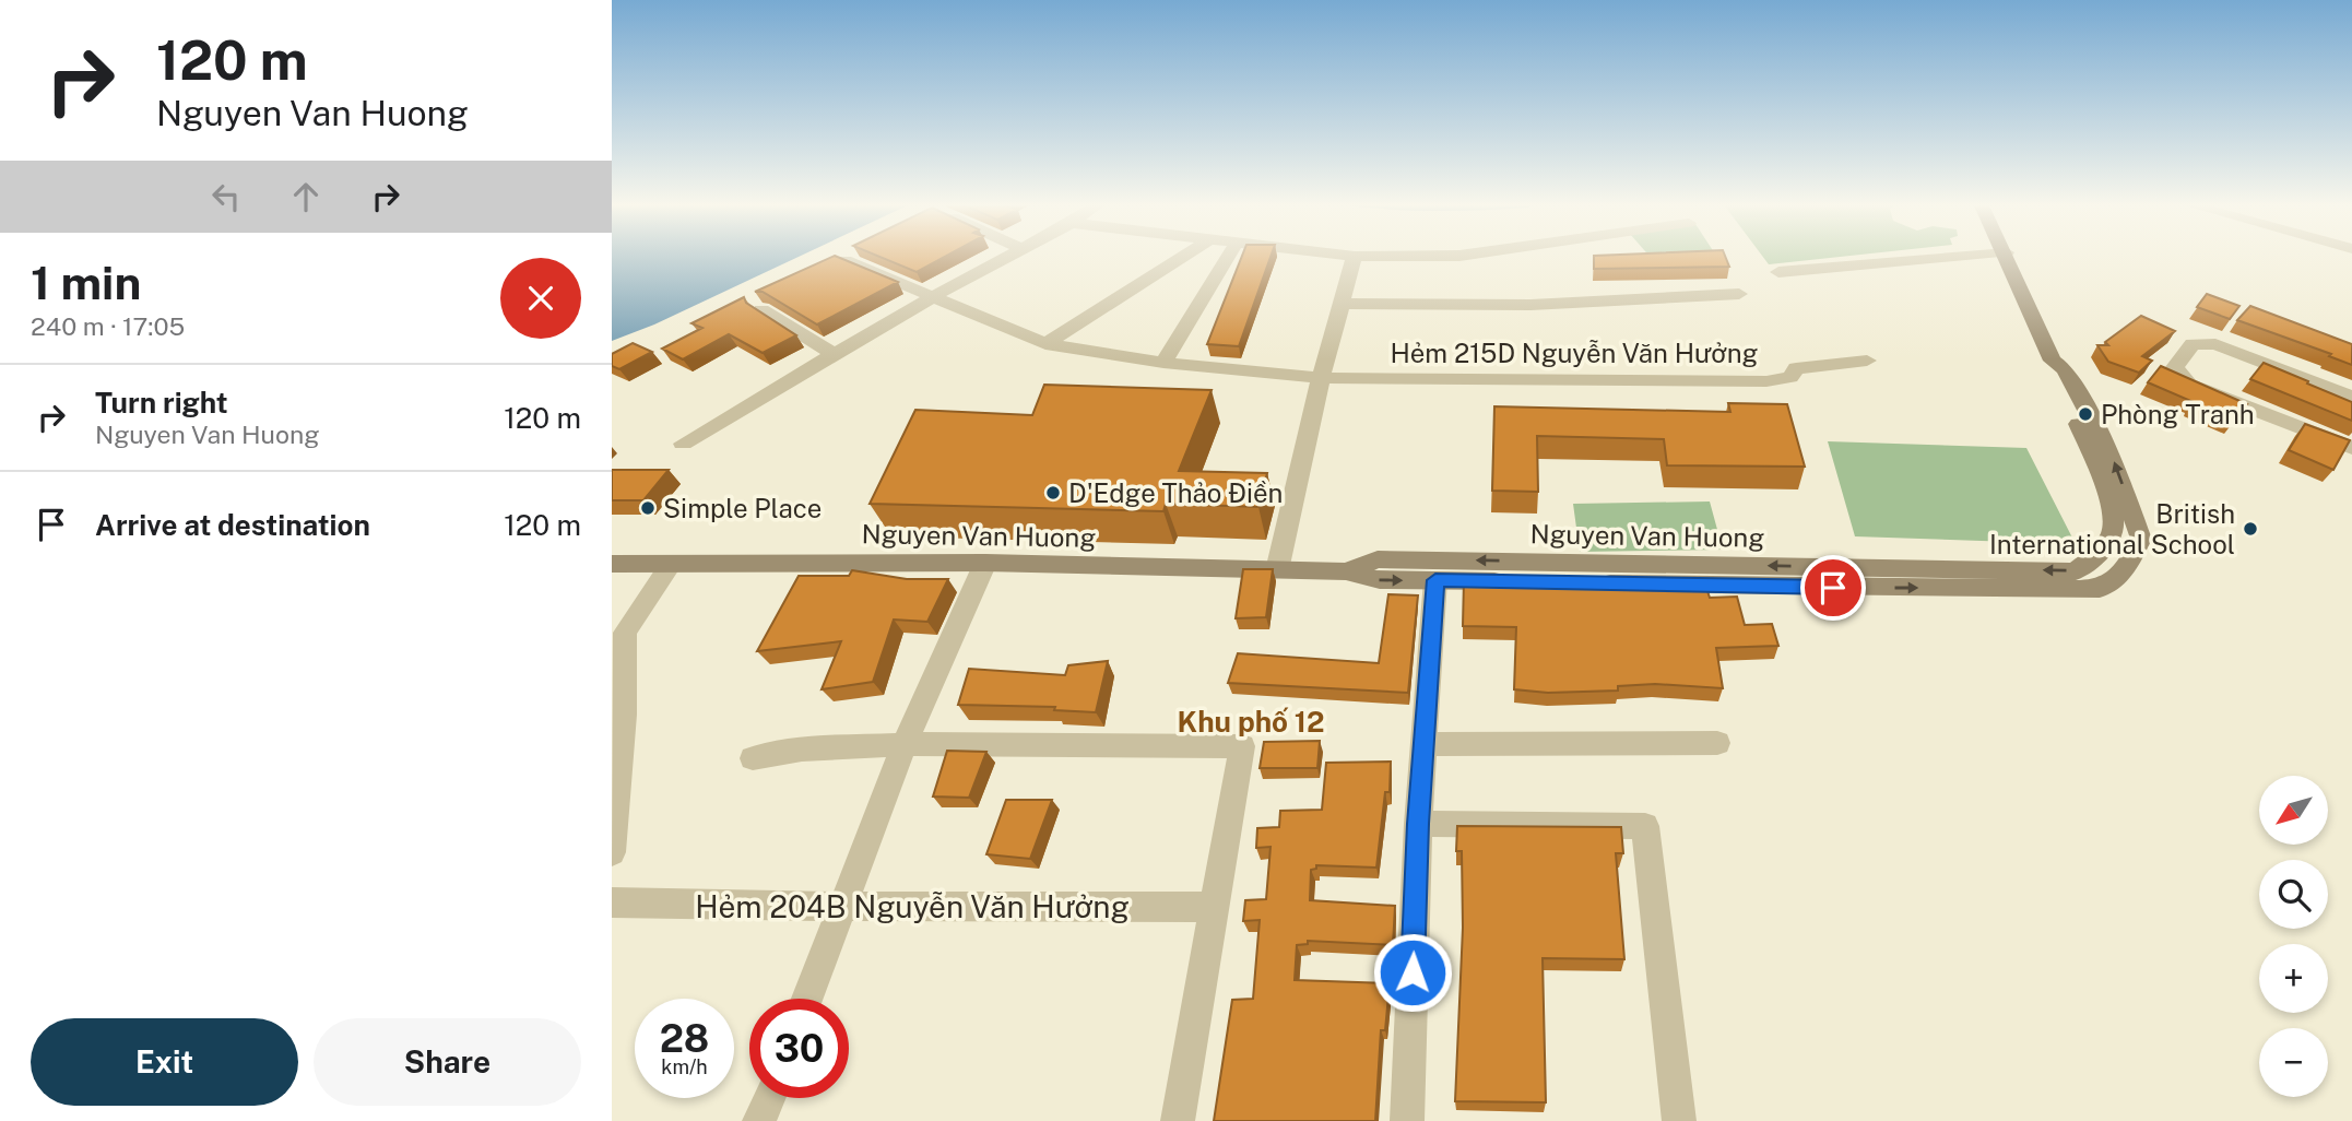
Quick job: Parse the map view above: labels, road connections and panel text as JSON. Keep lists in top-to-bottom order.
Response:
{
  "streets": {
    "main road": ["Nguyen Van Huong"],
    "street": ["Hẻm 215D Nguyễn Văn Hưởng", "Hẻm 204B Nguyễn Văn Hưởng"]
  },
  "districts": ["Khu phố 12"],
  "places": [
    "Phòng Tranh",
    "D'Edge Thảo Điền",
    "Simple Place",
    "British International School"
  ],
  "north": "bottom left",
  "page": {
    "turn": ["120 m", "Nguyen Van Huong"],
    "heading": ["1 min", "240 m · 17:05"],
    "list": [
      {
        "name": "Turn right",
        "note": "Nguyen Van Huong",
        "value": "120 m"
      },
      {
        "name": "Arrive at destination",
        "value": "120 m"
      }
    ],
    "map_buttons": ["+", "−"],
    "speed": "28 km/h",
    "limit": "30",
    "buttons": ["Exit", "Share"]
  }
}
